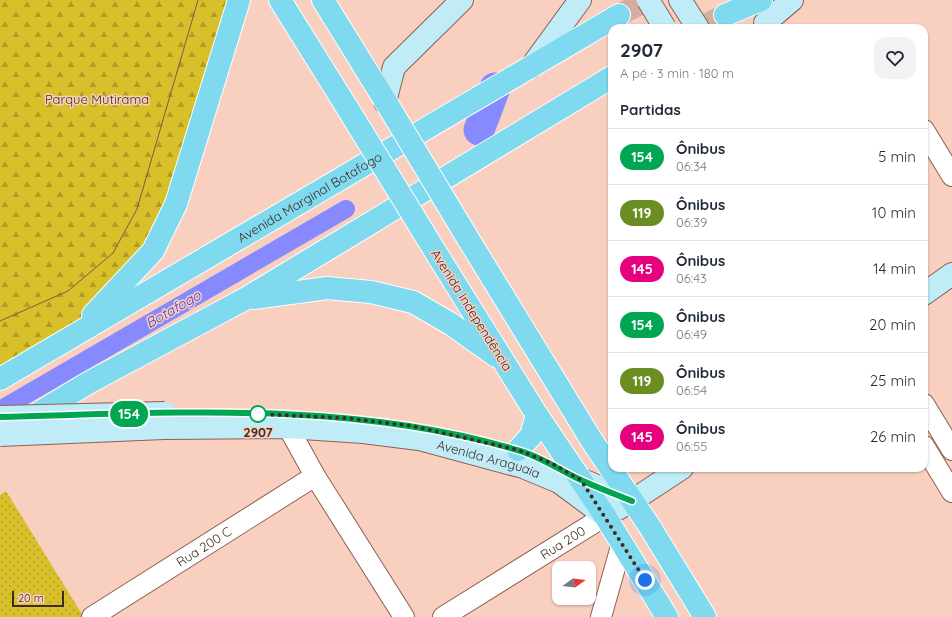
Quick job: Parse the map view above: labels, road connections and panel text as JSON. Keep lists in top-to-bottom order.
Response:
{
  "streets": {
    "main road": [
      "Avenida Marginal Botafogo",
      "Avenida Independência",
      "Avenida Araguaia",
      "Rua 200"
    ],
    "street": ["Rua 200 C"]
  },
  "crossings": [
    ["Avenida Independência", "Avenida Araguaia"],
    ["Avenida Independência", "Rua 200"],
    ["Avenida Araguaia", "Rua 200"]
  ],
  "water": ["Botafogo"],
  "parks": ["Parque Mutirama"],
  "places": ["2907"],
  "lines": ["bus line 154"],
  "scale_bar": "20 m",
  "north": "right",
  "page": {
    "on_map": "154",
    "heading": [
      ["2907", "A pé · 3 min · 180 m"],
      "Partidas"
    ],
    "list": [
      {
        "mark": "154",
        "name": "Ônibus",
        "note": "06:34",
        "value": "5 min"
      },
      {
        "mark": "119",
        "name": "Ônibus",
        "note": "06:39",
        "value": "10 min"
      },
      {
        "mark": "145",
        "name": "Ônibus",
        "note": "06:43",
        "value": "14 min"
      },
      {
        "mark": "154",
        "name": "Ônibus",
        "note": "06:49",
        "value": "20 min"
      },
      {
        "mark": "119",
        "name": "Ônibus",
        "note": "06:54",
        "value": "25 min"
      },
      {
        "mark": "145",
        "name": "Ônibus",
        "note": "06:55",
        "value": "26 min"
      }
    ],
    "scale": "20 m"
  }
}
